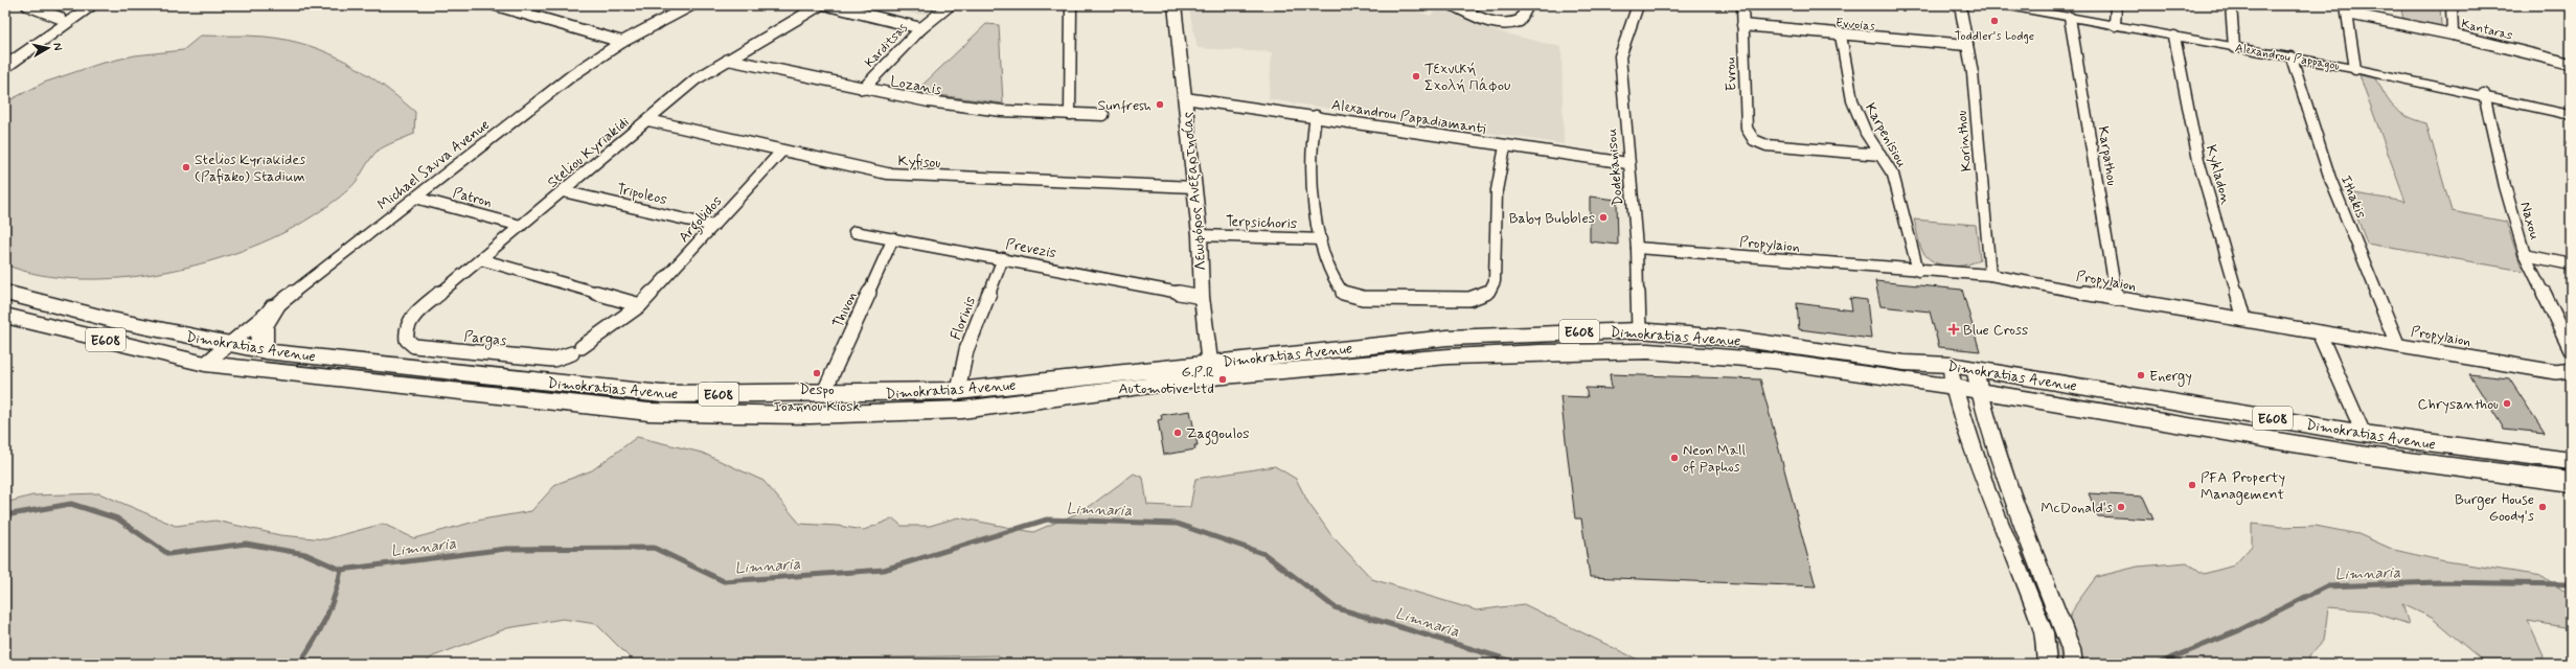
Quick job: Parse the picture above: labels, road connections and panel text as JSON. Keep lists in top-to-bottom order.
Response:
{
  "streets": {
    "highway": ["E608", "Dimokratias Avenue"],
    "street": [
      "Evvoias",
      "Kantaras",
      "Karditsas",
      "Alexandrou Pappagou",
      "Evrou",
      "Lozanis",
      "Alexandrou Papadiamanti",
      "Karpenisiou",
      "Korinthou",
      "Steliou Kyriakidi",
      "Karpathou",
      "Kyfisou",
      "Michael Savva Avenue",
      "Dodekanisou",
      "Kykladon",
      "Λεωφόρος Ανεξαρτησίας",
      "Tripoleos",
      "Patron",
      "Ithakis",
      "Argolidos",
      "Naxou",
      "Terpsichoris",
      "Propylaion",
      "Prevezis",
      "Thivon",
      "Florinis",
      "Pargas"
    ]
  },
  "crossings": [
    ["Evvoias", "Evrou"],
    ["Evvoias", "Karpenisiou"],
    ["Evvoias", "Korinthou"],
    ["Karditsas", "Lozanis"],
    ["Alexandrou Pappagou", "Karpathou"],
    ["Alexandrou Pappagou", "Kykladon"],
    ["Alexandrou Pappagou", "Ithakis"],
    ["Alexandrou Pappagou", "Naxou"],
    ["Evrou", "Karpenisiou"],
    ["Lozanis", "Steliou Kyriakidi"],
    ["Alexandrou Papadiamanti", "Dodekanisou"],
    ["Alexandrou Papadiamanti", "Λεωφόρος Ανεξαρτησίας"],
    ["Karpenisiou", "Propylaion"],
    ["Korinthou", "Propylaion"],
    ["Steliou Kyriakidi", "Kyfisou"],
    ["Steliou Kyriakidi", "Tripoleos"],
    ["Steliou Kyriakidi", "Patron"],
    ["Steliou Kyriakidi", "Pargas"],
    ["Karpathou", "Propylaion"],
    ["Kyfisou", "Λεωφόρος Ανεξαρτησίας"],
    ["Kyfisou", "Argolidos"],
    ["Michael Savva Avenue", "Patron"],
    ["Michael Savva Avenue", "Dimokratias Avenue"],
    ["Dodekanisou", "Propylaion"],
    ["Dodekanisou", "Dimokratias Avenue"],
    ["Kykladon", "Propylaion"],
    ["Λεωφόρος Ανεξαρτησίας", "Terpsichoris"],
    ["Λεωφόρος Ανεξαρτησίας", "Prevezis"],
    ["Λεωφόρος Ανεξαρτησίας", "Dimokratias Avenue"],
    ["Tripoleos", "Argolidos"],
    ["Ithakis", "Propylaion"],
    ["Argolidos", "Pargas"],
    ["Prevezis", "Thivon"],
    ["Prevezis", "Florinis"],
    ["Thivon", "Dimokratias Avenue"],
    ["Florinis", "Dimokratias Avenue"]
  ],
  "water": ["Limnaria"],
  "places": {
    "other": [
      "Toddler's Lodge",
      "Τεχνική Σχολή Πάφου",
      "Sunfresh",
      "Stelios Kyriakides (Pafiako) Stadium",
      "Baby Bubbles",
      "Despo Ioannou Kiosk",
      "Energy",
      "G.P.R Automotive Ltd",
      "Chrysanthou",
      "Zaggoulos",
      "Neon Mall of Paphos",
      "PFA Property Management",
      "McDonald's",
      "Burger House Goody's"
    ],
    "health": ["Blue Cross"]
  },
  "north": "right"
}
